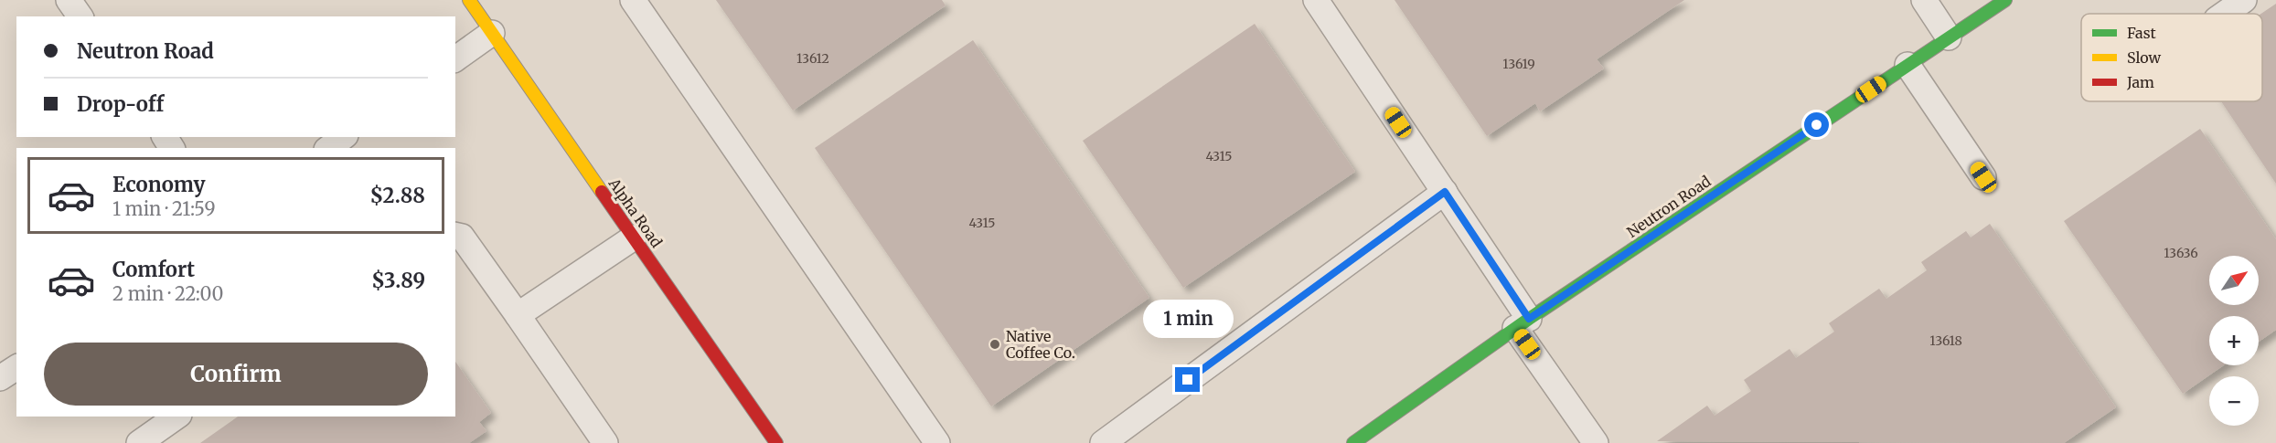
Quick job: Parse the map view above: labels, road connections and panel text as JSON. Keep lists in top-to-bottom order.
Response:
{
  "streets": {
    "street": ["Neutron Road", "Alpha Road"]
  },
  "places": ["Native Coffee Co."],
  "house_numbers": [
    "13612",
    "13619",
    "4315",
    "4315",
    "13636",
    "13618"
  ],
  "legend": ["Fast", "Slow", "Jam"],
  "north": "top right",
  "page": {
    "banner": ["Neutron Road", "Drop-off"],
    "list": [
      {
        "name": "Economy",
        "note": "1 min · 21:59",
        "value": "$2.88"
      },
      {
        "name": "Comfort",
        "note": "2 min · 22:00",
        "value": "$3.89"
      }
    ],
    "map_buttons": ["+", "−"],
    "bubble": "1 min",
    "buttons": "Confirm"
  }
}
